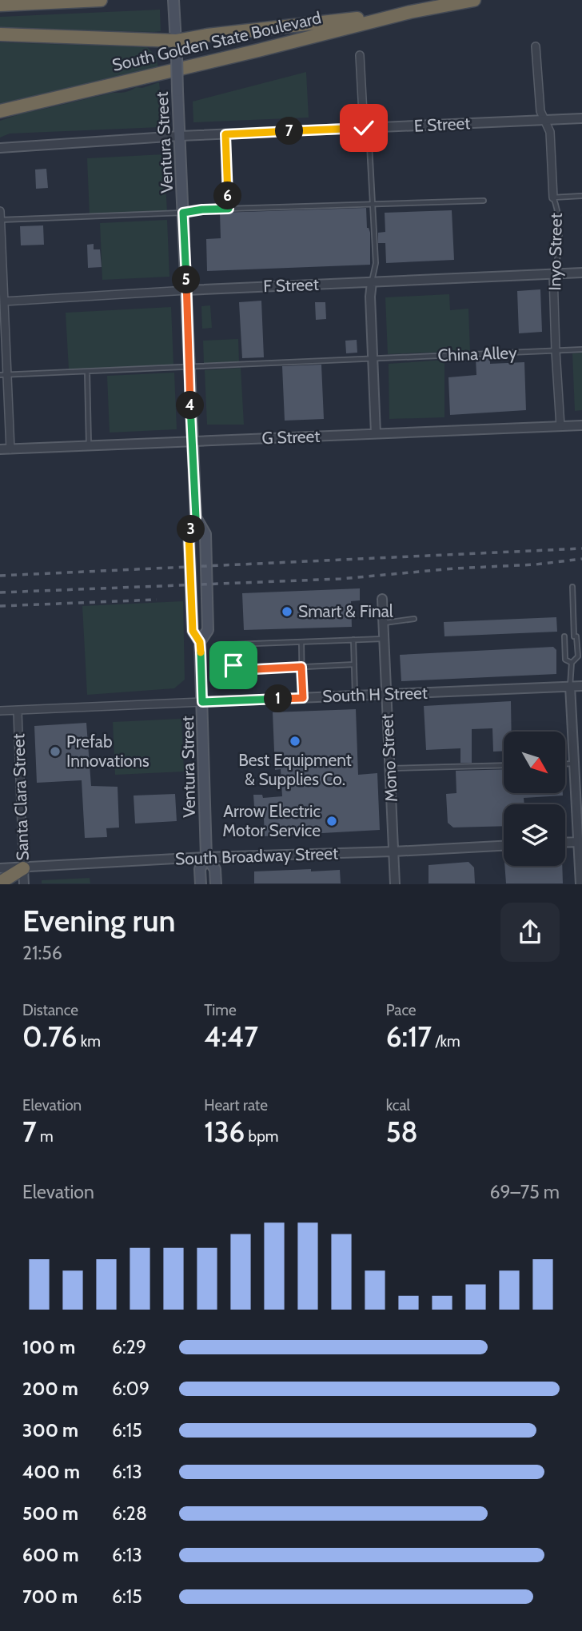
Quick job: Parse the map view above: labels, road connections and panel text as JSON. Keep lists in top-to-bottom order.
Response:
{
  "streets": {
    "highway": ["South Golden State Boulevard"],
    "main road": ["Ventura Street"],
    "street": [
      "E Street",
      "Inyo Street",
      "F Street",
      "G Street",
      "South H Street",
      "Mono Street",
      "Santa Clara Street",
      "South Broadway Street"
    ],
    "lane": ["China Alley"]
  },
  "crossings": [
    ["E Street", "Ventura Street"],
    ["E Street", "Inyo Street"],
    ["Ventura Street", "F Street"],
    ["Ventura Street", "China Alley"],
    ["Ventura Street", "South H Street"],
    ["Ventura Street", "South Broadway Street"],
    ["Inyo Street", "F Street"],
    ["Inyo Street", "China Alley"],
    ["Inyo Street", "G Street"],
    ["South H Street", "Mono Street"],
    ["South H Street", "Santa Clara Street"],
    ["Mono Street", "South Broadway Street"],
    ["Santa Clara Street", "South Broadway Street"]
  ],
  "places": [
    "Smart & Final",
    "Best Equipment & Supplies Co.",
    "Prefab Innovations",
    "Arrow Electric Motor Service"
  ],
  "north": "bottom right",
  "page": {
    "pins": [
      "7",
      "6",
      "5",
      "4",
      "3",
      "1"
    ],
    "heading": ["Evening run", "21:56"],
    "stats": [
      ["Distance", "0.76 km"],
      ["Time", "4:47"],
      ["Pace", "6:17 /km"],
      ["Elevation", "7 m"],
      ["Heart rate", "136 bpm"],
      ["kcal", "58"]
    ],
    "chart": ["Elevation", "69–75 m"],
    "list": [
      {
        "name": "100 m",
        "note": "6:29"
      },
      {
        "name": "200 m",
        "note": "6:09"
      },
      {
        "name": "300 m",
        "note": "6:15"
      },
      {
        "name": "400 m",
        "note": "6:13"
      },
      {
        "name": "500 m",
        "note": "6:28"
      },
      {
        "name": "600 m",
        "note": "6:13"
      },
      {
        "name": "700 m",
        "note": "6:15"
      }
    ]
  }
}
